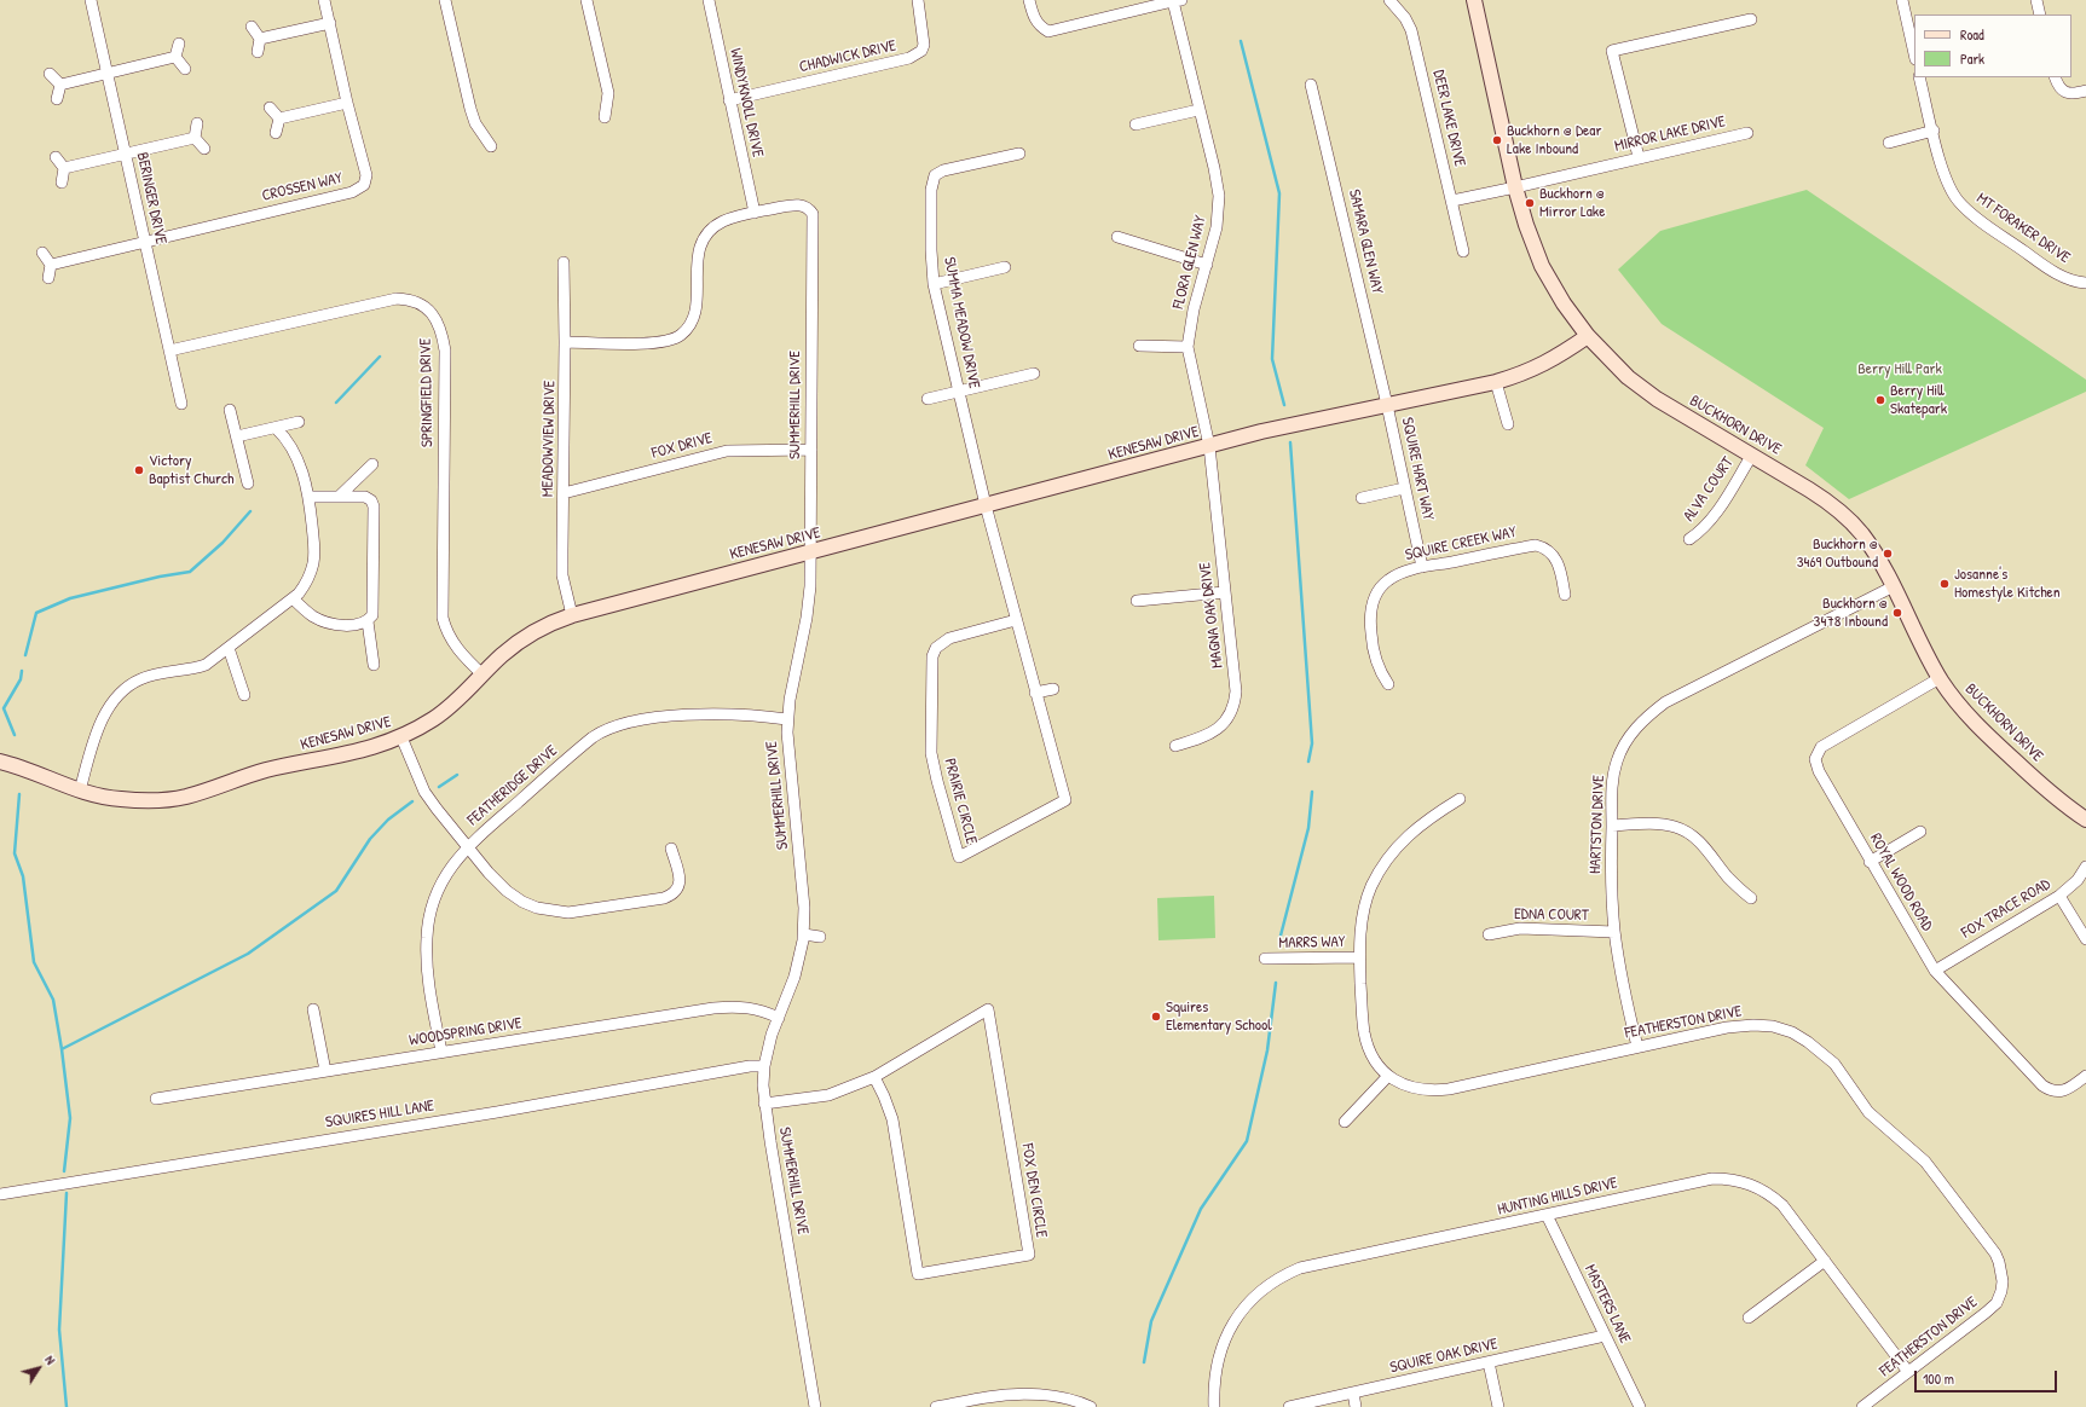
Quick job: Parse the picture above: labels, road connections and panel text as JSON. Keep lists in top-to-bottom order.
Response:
{
  "streets": {
    "street": [
      "CHADWICK DRIVE",
      "WINDYKNOLL DRIVE",
      "DEER LAKE DRIVE",
      "MIRROR LAKE DRIVE",
      "CROSSEN WAY",
      "BERINGER DRIVE",
      "MT FORAKER DRIVE",
      "SAMARA GLEN WAY",
      "FLORA GLEN WAY",
      "SUMMA MEADOW DRIVE",
      "SPRINGFIELD DRIVE",
      "SUMMERHILL DRIVE",
      "BUCKHORN DRIVE",
      "MEADOWVIEW DRIVE",
      "KENESAW DRIVE",
      "FOX DRIVE",
      "SQUIRE HART WAY",
      "ALVA COURT",
      "SQUIRE CREEK WAY",
      "MAGNA OAK DRIVE",
      "FEATHERIDGE DRIVE",
      "PRAIRIE CIRCLE",
      "HARTSTON DRIVE",
      "ROYAL WOOD ROAD",
      "FOX TRACE ROAD",
      "EDNA COURT",
      "MARRS WAY",
      "FEATHERSTON DRIVE",
      "WOODSPRING DRIVE",
      "SQUIRES HILL LANE",
      "FOX DEN CIRCLE",
      "HUNTING HILLS DRIVE",
      "MASTERS LANE",
      "SQUIRE OAK DRIVE"
    ]
  },
  "crossings": [
    ["CHADWICK DRIVE", "WINDYKNOLL DRIVE"],
    ["WINDYKNOLL DRIVE", "SUMMERHILL DRIVE"],
    ["DEER LAKE DRIVE", "MIRROR LAKE DRIVE"],
    ["MIRROR LAKE DRIVE", "BUCKHORN DRIVE"],
    ["CROSSEN WAY", "BERINGER DRIVE"],
    ["BERINGER DRIVE", "SPRINGFIELD DRIVE"],
    ["SAMARA GLEN WAY", "KENESAW DRIVE"],
    ["SAMARA GLEN WAY", "SQUIRE HART WAY"],
    ["FLORA GLEN WAY", "KENESAW DRIVE"],
    ["FLORA GLEN WAY", "MAGNA OAK DRIVE"],
    ["SUMMA MEADOW DRIVE", "KENESAW DRIVE"],
    ["SUMMA MEADOW DRIVE", "PRAIRIE CIRCLE"],
    ["SPRINGFIELD DRIVE", "KENESAW DRIVE"],
    ["SUMMERHILL DRIVE", "MEADOWVIEW DRIVE"],
    ["SUMMERHILL DRIVE", "KENESAW DRIVE"],
    ["SUMMERHILL DRIVE", "FOX DRIVE"],
    ["SUMMERHILL DRIVE", "FEATHERIDGE DRIVE"],
    ["SUMMERHILL DRIVE", "WOODSPRING DRIVE"],
    ["SUMMERHILL DRIVE", "SQUIRES HILL LANE"],
    ["SUMMERHILL DRIVE", "FOX DEN CIRCLE"],
    ["BUCKHORN DRIVE", "KENESAW DRIVE"],
    ["BUCKHORN DRIVE", "ALVA COURT"],
    ["BUCKHORN DRIVE", "HARTSTON DRIVE"],
    ["BUCKHORN DRIVE", "ROYAL WOOD ROAD"],
    ["MEADOWVIEW DRIVE", "KENESAW DRIVE"],
    ["MEADOWVIEW DRIVE", "FOX DRIVE"],
    ["KENESAW DRIVE", "SQUIRE HART WAY"],
    ["KENESAW DRIVE", "MAGNA OAK DRIVE"],
    ["KENESAW DRIVE", "PRAIRIE CIRCLE"],
    ["SQUIRE HART WAY", "SQUIRE CREEK WAY"],
    ["FEATHERIDGE DRIVE", "WOODSPRING DRIVE"],
    ["HARTSTON DRIVE", "EDNA COURT"],
    ["HARTSTON DRIVE", "FEATHERSTON DRIVE"],
    ["ROYAL WOOD ROAD", "FOX TRACE ROAD"],
    ["MARRS WAY", "FEATHERSTON DRIVE"],
    ["FEATHERSTON DRIVE", "HUNTING HILLS DRIVE"],
    ["HUNTING HILLS DRIVE", "MASTERS LANE"],
    ["MASTERS LANE", "SQUIRE OAK DRIVE"]
  ],
  "parks": ["Berry Hill Park"],
  "places": [
    "Buckhorn @ Dear Lake Inbound",
    "Buckhorn @ Mirror Lake",
    "Berry Hill Skatepark",
    "Victory Baptist Church",
    "Buckhorn @ 3469 Outbound",
    "Josanne's Homestyle Kitchen",
    "Buckhorn @ 3478 Inbound",
    "Squires Elementary School"
  ],
  "legend": ["Road", "Park"],
  "scale_bar": "100 m",
  "north": "top right"
}
